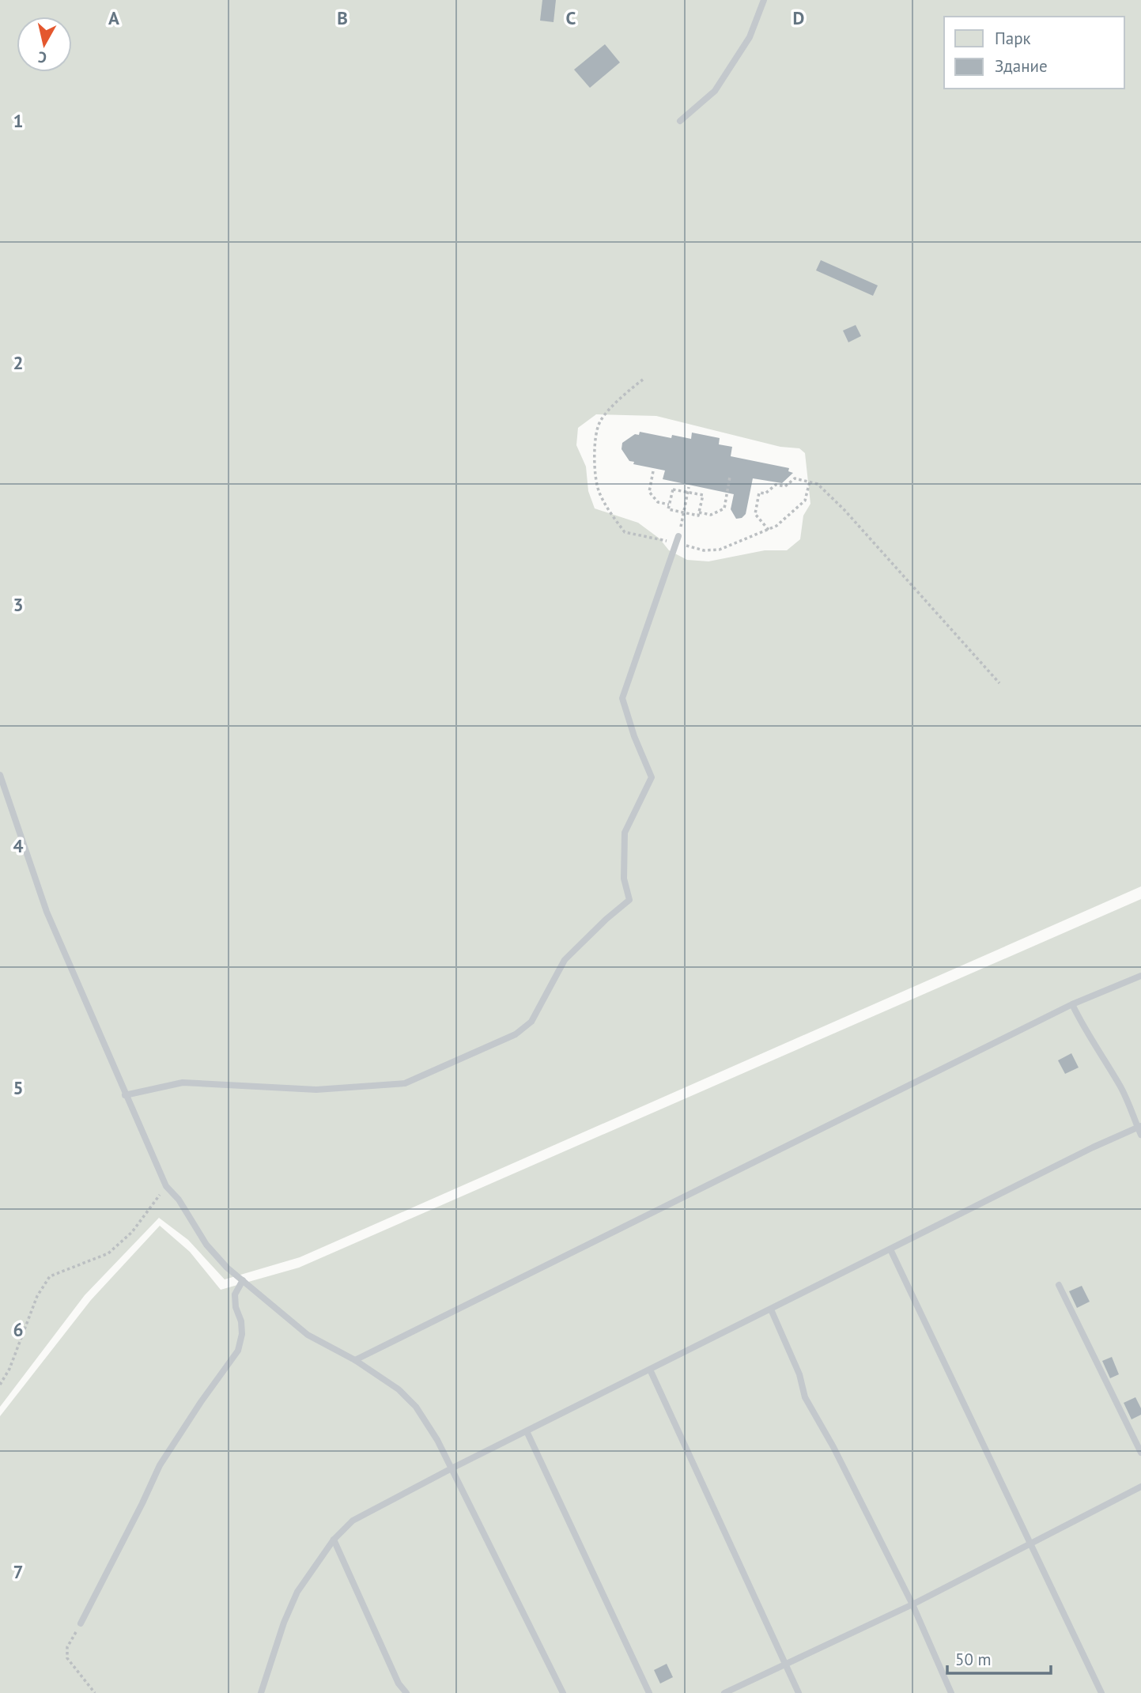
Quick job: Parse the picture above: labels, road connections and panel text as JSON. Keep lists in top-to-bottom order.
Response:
{
  "legend": ["Парк", "Здание"],
  "scale_bar": "50 m",
  "north": "bottom",
  "grid": {
    "columns": [
      "A",
      "B",
      "C",
      "D"
    ],
    "rows": [
      "1",
      "2",
      "3",
      "4",
      "5",
      "6",
      "7"
    ]
  }
}
